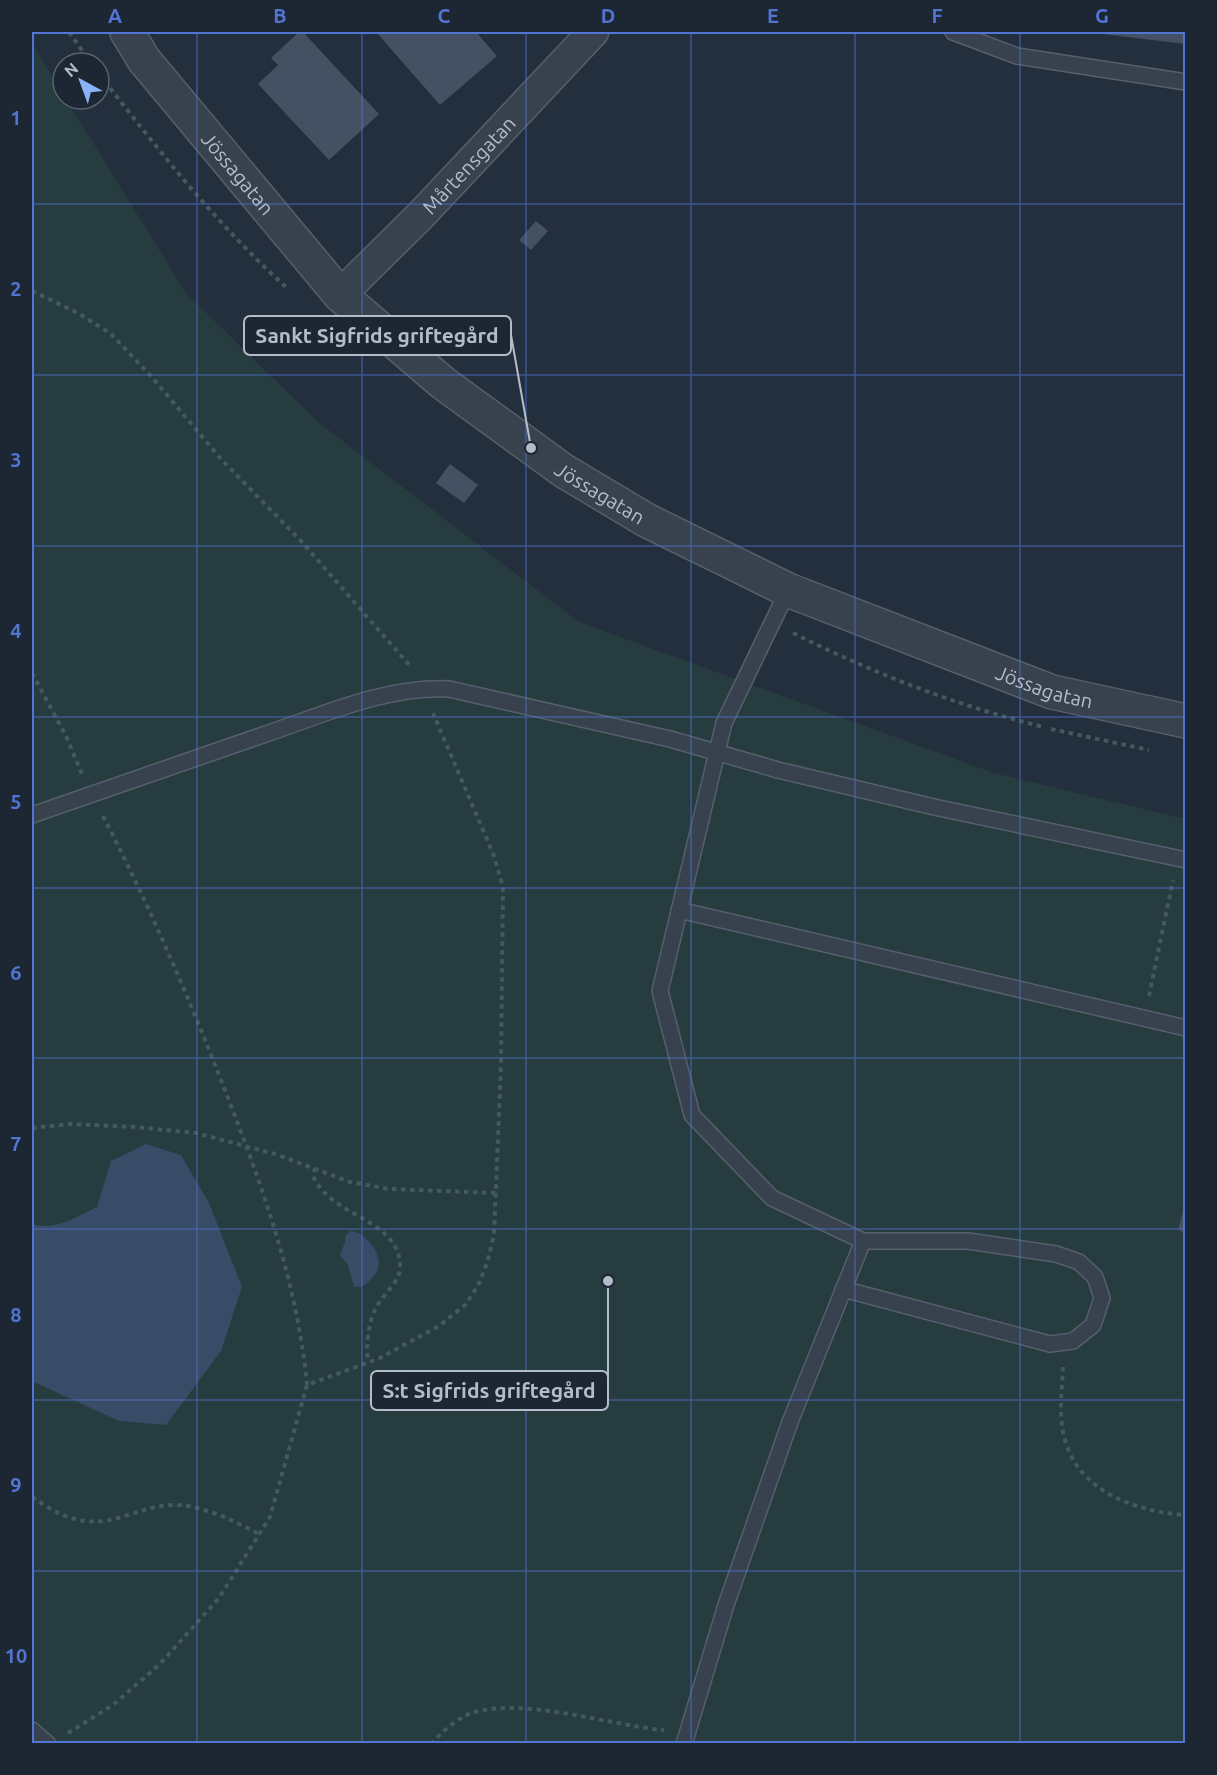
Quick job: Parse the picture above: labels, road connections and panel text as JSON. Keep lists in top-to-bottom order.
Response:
{
  "streets": {
    "street": ["Mårtensgatan", "Jössagatan"]
  },
  "crossings": [
    ["Mårtensgatan", "Jössagatan"]
  ],
  "places": ["Sankt Sigfrids griftegård", "S:t Sigfrids griftegård"],
  "north": "top left",
  "grid": {
    "columns": [
      "A",
      "B",
      "C",
      "D",
      "E",
      "F",
      "G"
    ],
    "rows": [
      "1",
      "2",
      "3",
      "4",
      "5",
      "6",
      "7",
      "8",
      "9",
      "10"
    ]
  }
}
